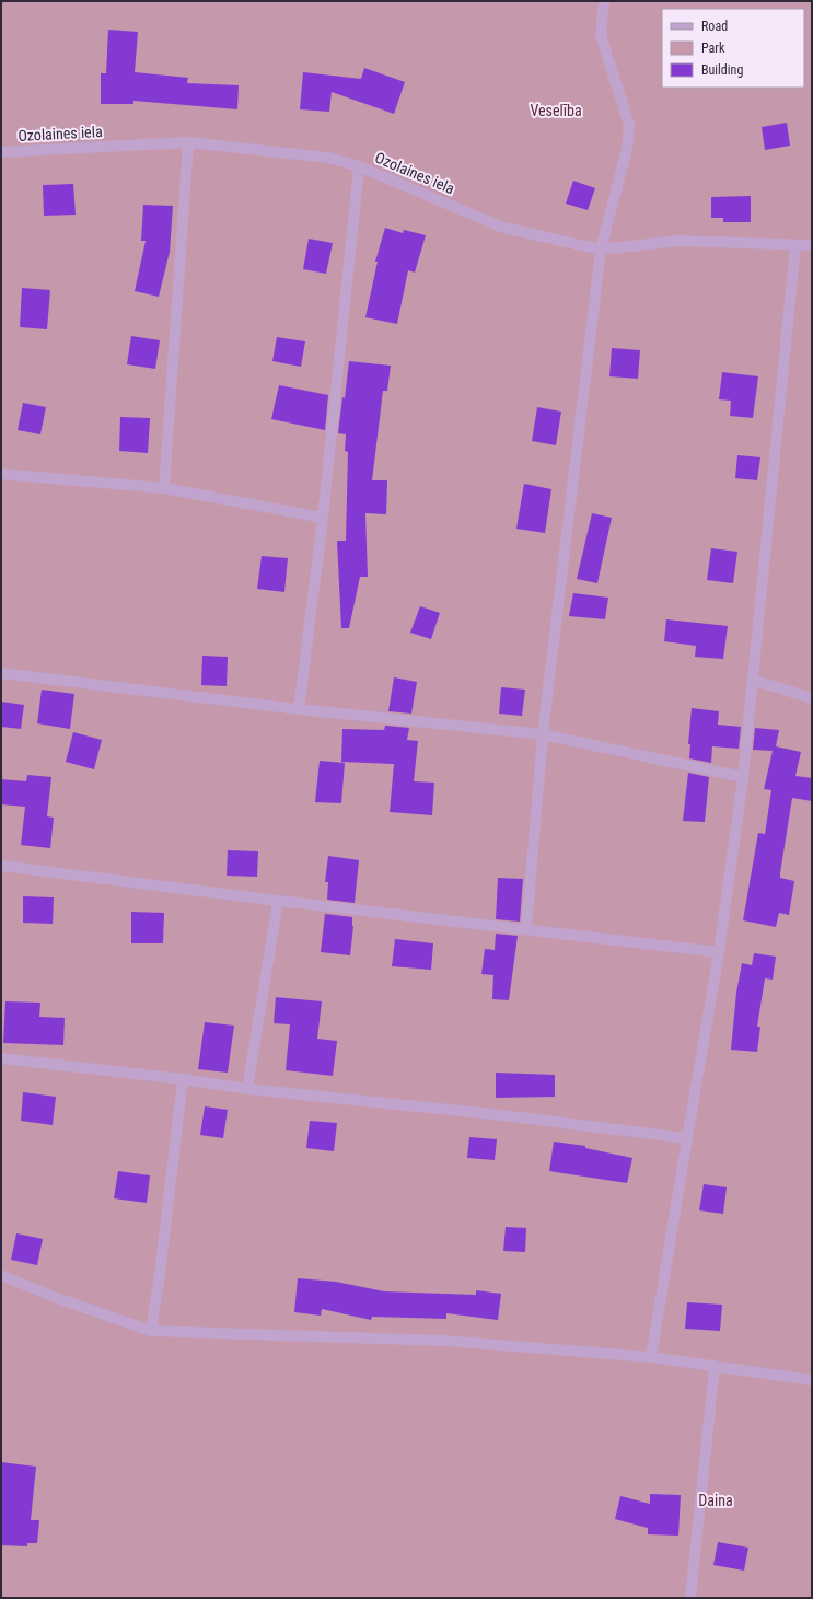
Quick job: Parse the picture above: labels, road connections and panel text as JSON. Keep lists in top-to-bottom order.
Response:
{
  "streets": {
    "street": ["Ozolaines iela"]
  },
  "parks": ["Veselība", "Daina"],
  "legend": ["Road", "Park", "Building"]
}
